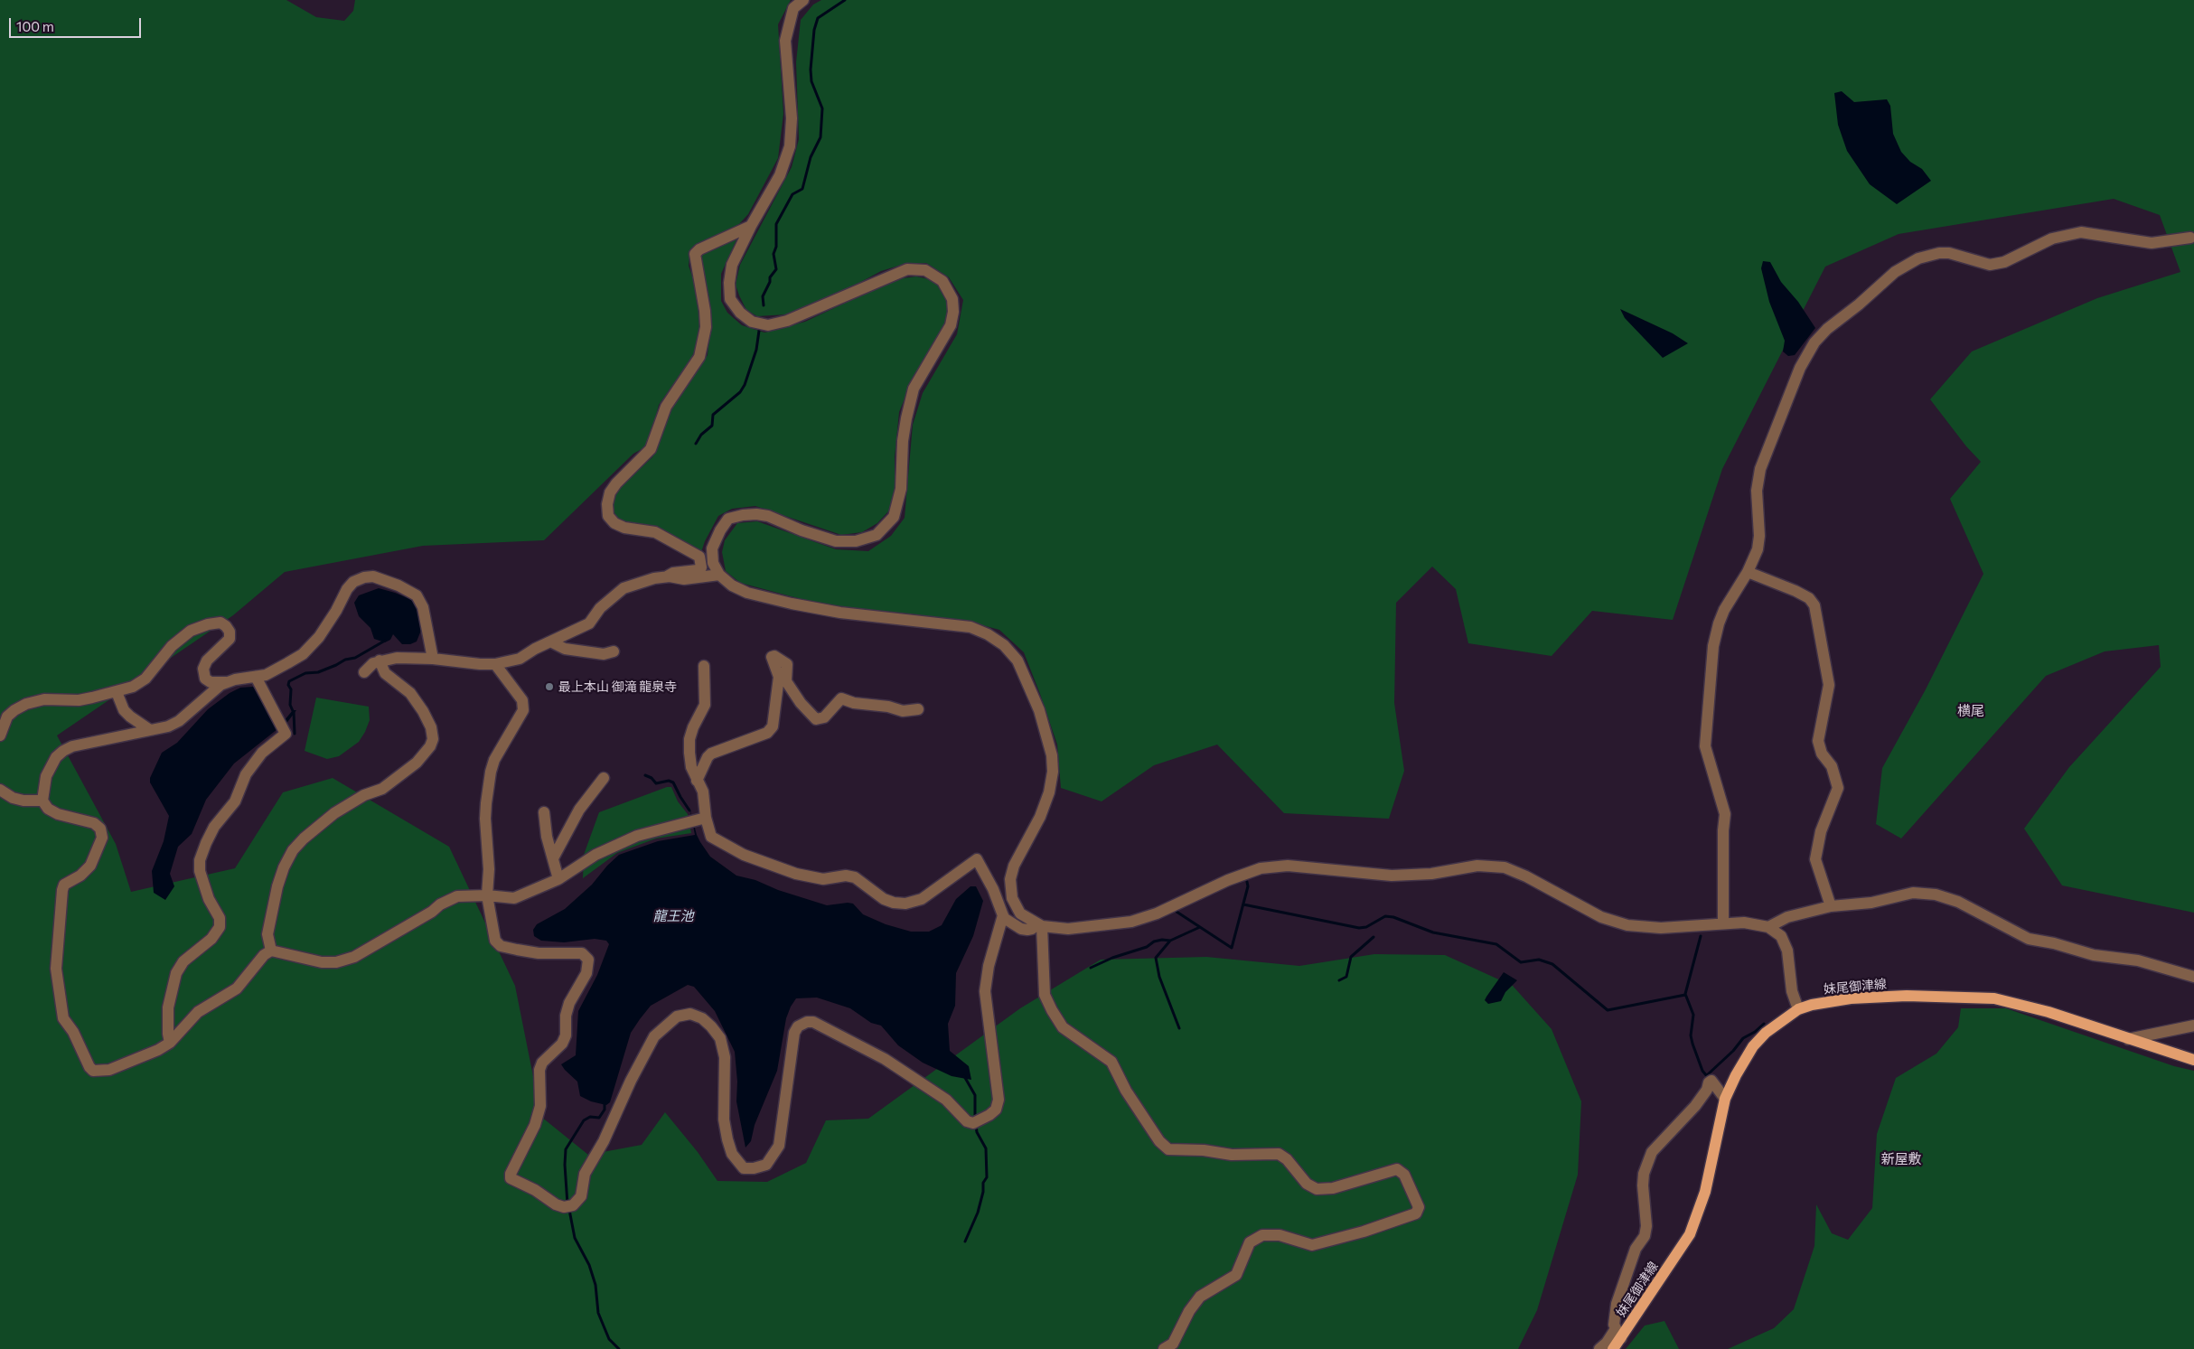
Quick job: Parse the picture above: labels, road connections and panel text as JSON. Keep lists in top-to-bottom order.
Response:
{
  "streets": {
    "main road": ["妹尾御津線"]
  },
  "districts": ["横尾", "新屋敷"],
  "water": ["龍王池"],
  "places": ["最上本山 御滝 龍泉寺"],
  "scale_bar": "100 m"
}
